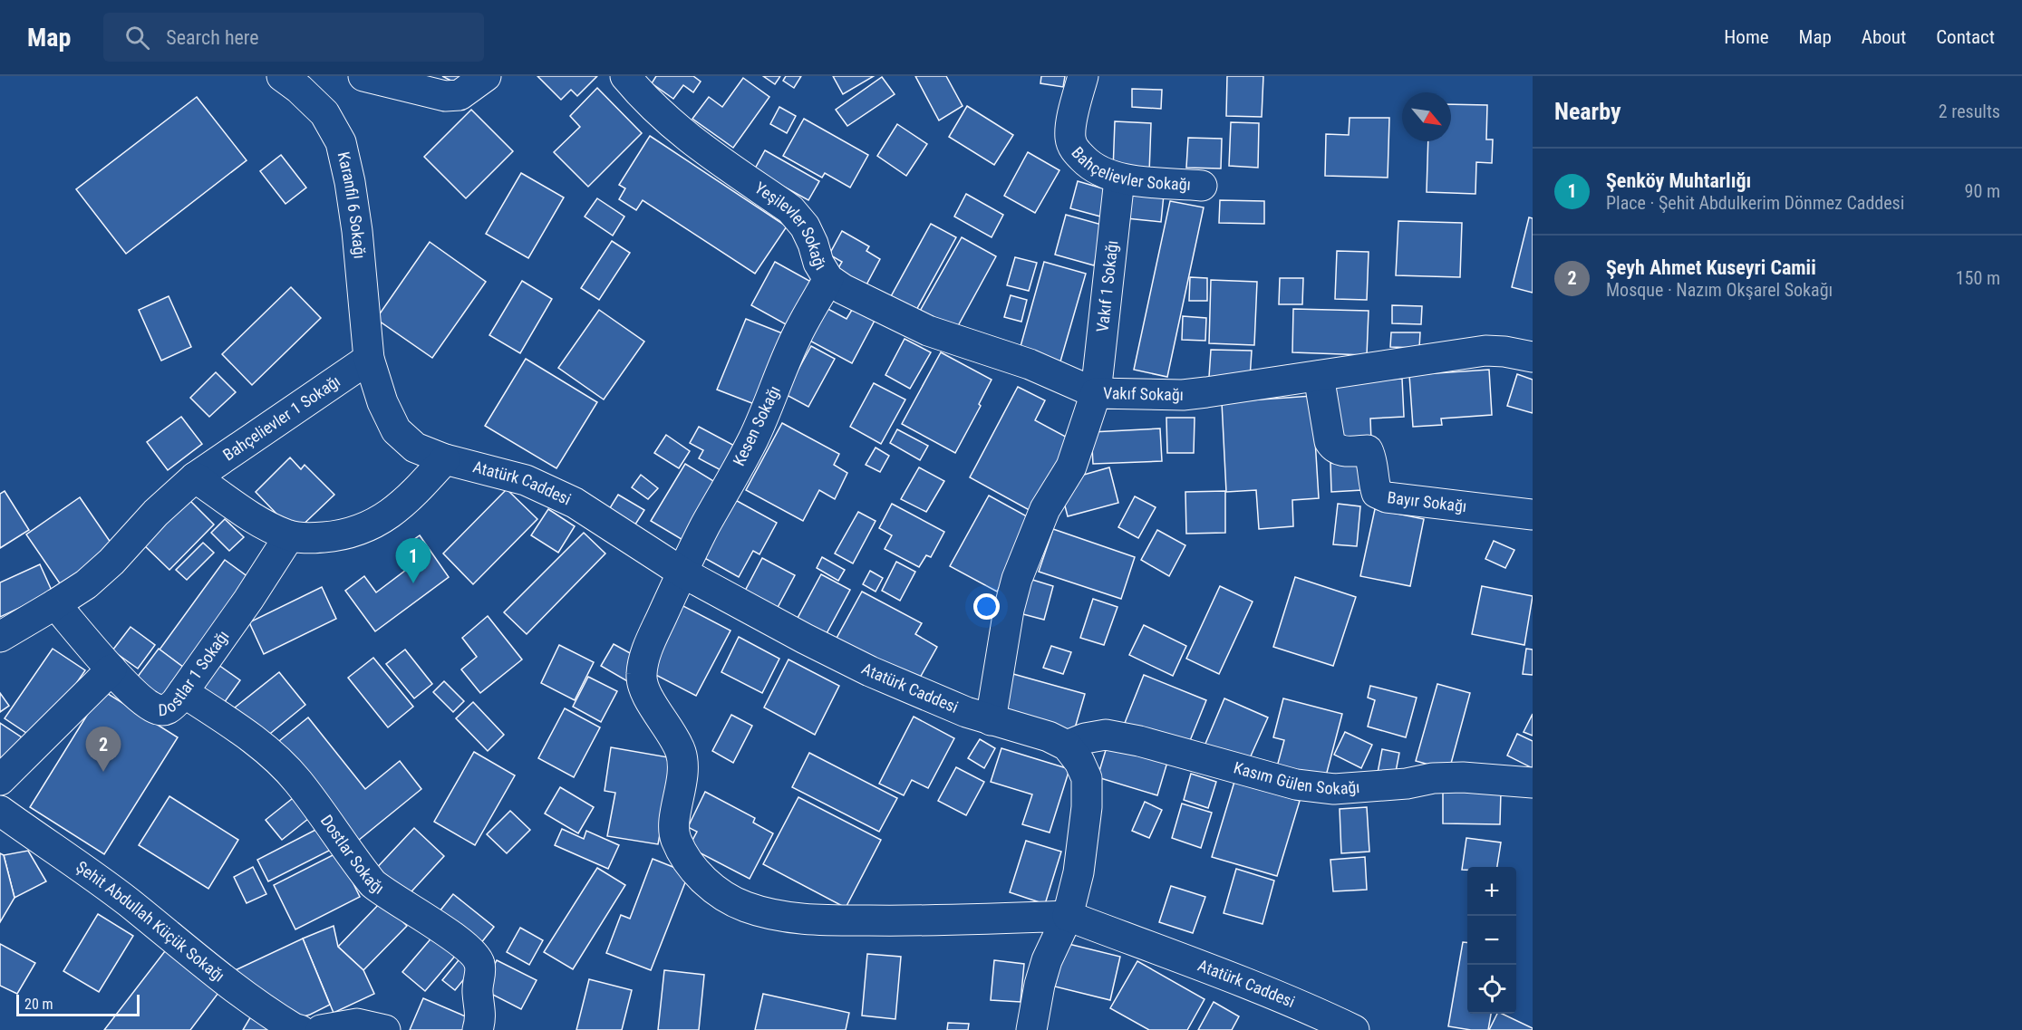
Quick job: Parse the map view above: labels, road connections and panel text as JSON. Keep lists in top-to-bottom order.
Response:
{
  "streets": {
    "street": [
      "Bahçelievler Sokağı",
      "Karanfil 6 Sokağı",
      "Yeşilevler Sokağı",
      "Vakıf 1 Sokağı",
      "Vakıf Sokağı",
      "Bahçelievler 1 Sokağı",
      "Kesen Sokağı",
      "Atatürk Caddesi",
      "Bayır Sokağı",
      "Dostlar 1 Sokağı",
      "Kasım Gülen Sokağı",
      "Dostlar Sokağı",
      "Şehit Abdullah Küçük Sokağı"
    ]
  },
  "crossings": [
    ["Bahçelievler Sokağı", "Vakıf 1 Sokağı"],
    ["Karanfil 6 Sokağı", "Bahçelievler 1 Sokağı"],
    ["Karanfil 6 Sokağı", "Atatürk Caddesi"],
    ["Yeşilevler Sokağı", "Vakıf 1 Sokağı"],
    ["Yeşilevler Sokağı", "Vakıf Sokağı"],
    ["Yeşilevler Sokağı", "Kesen Sokağı"],
    ["Vakıf 1 Sokağı", "Vakıf Sokağı"],
    ["Vakıf Sokağı", "Atatürk Caddesi"],
    ["Vakıf Sokağı", "Bayır Sokağı"],
    ["Bahçelievler 1 Sokağı", "Atatürk Caddesi"],
    ["Bahçelievler 1 Sokağı", "Dostlar 1 Sokağı"],
    ["Kesen Sokağı", "Atatürk Caddesi"],
    ["Atatürk Caddesi", "Kasım Gülen Sokağı"],
    ["Dostlar 1 Sokağı", "Dostlar Sokağı"]
  ],
  "scale_bar": "20 m",
  "north": "bottom right",
  "page": {
    "header": "Map",
    "search": "Search here",
    "nav": [
      "Home",
      "Map",
      "About",
      "Contact"
    ],
    "heading": ["Nearby", "2 results"],
    "list": [
      {
        "mark": "1",
        "name": "Şenköy Muhtarlığı",
        "note": "Place · Şehit Abdulkerim Dönmez Caddesi",
        "value": "90 m"
      },
      {
        "mark": "2",
        "name": "Şeyh Ahmet Kuseyri Camii",
        "note": "Mosque · Nazım Okşarel Sokağı",
        "value": "150 m"
      }
    ],
    "pins": ["1", "2"],
    "map_buttons": ["+", "−"],
    "scale": "20 m"
  }
}
